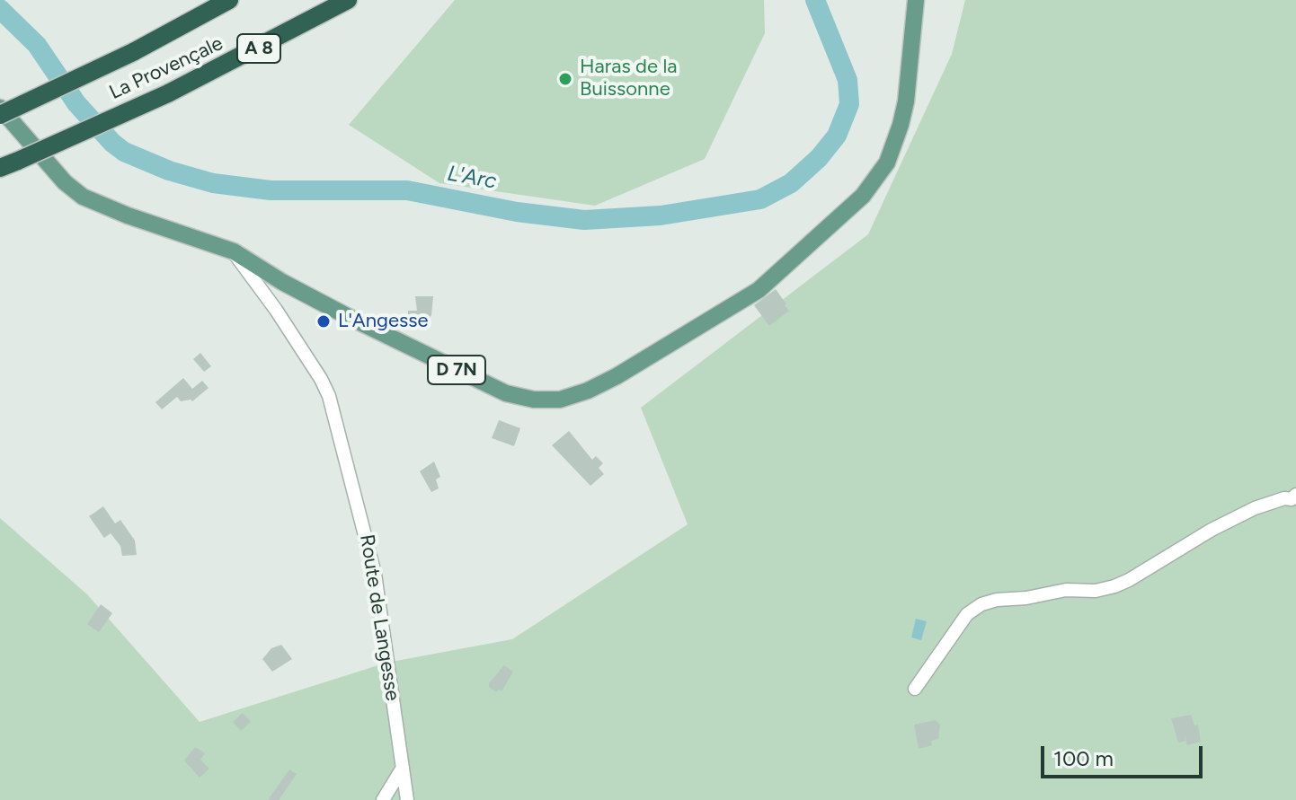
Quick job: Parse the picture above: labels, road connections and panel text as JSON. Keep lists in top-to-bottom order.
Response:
{
  "streets": {
    "highway": ["A 8", "La Provençale"],
    "main road": ["D 7N"],
    "street": ["Route de Langesse"]
  },
  "crossings": [
    ["D 7N", "Route de Langesse"]
  ],
  "water": ["L'Arc"],
  "places": ["Haras de la Buissonne", "L'Angesse"],
  "scale_bar": "100 m"
}
